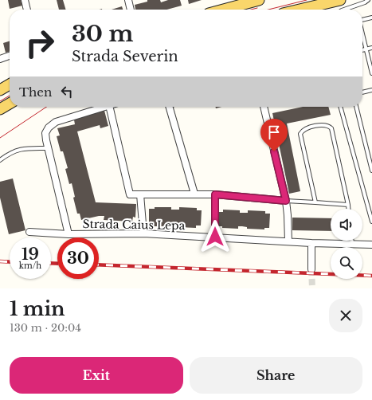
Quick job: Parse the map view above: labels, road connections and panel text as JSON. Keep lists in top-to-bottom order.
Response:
{
  "streets": {
    "street": ["Strada Caius Lepa"]
  },
  "page": {
    "turn": ["30 m", "Strada Severin"],
    "then": "Then",
    "speed": "19 km/h",
    "limit": "30",
    "heading": ["1 min", "130 m · 20:04"],
    "buttons": ["Exit", "Share"]
  }
}
